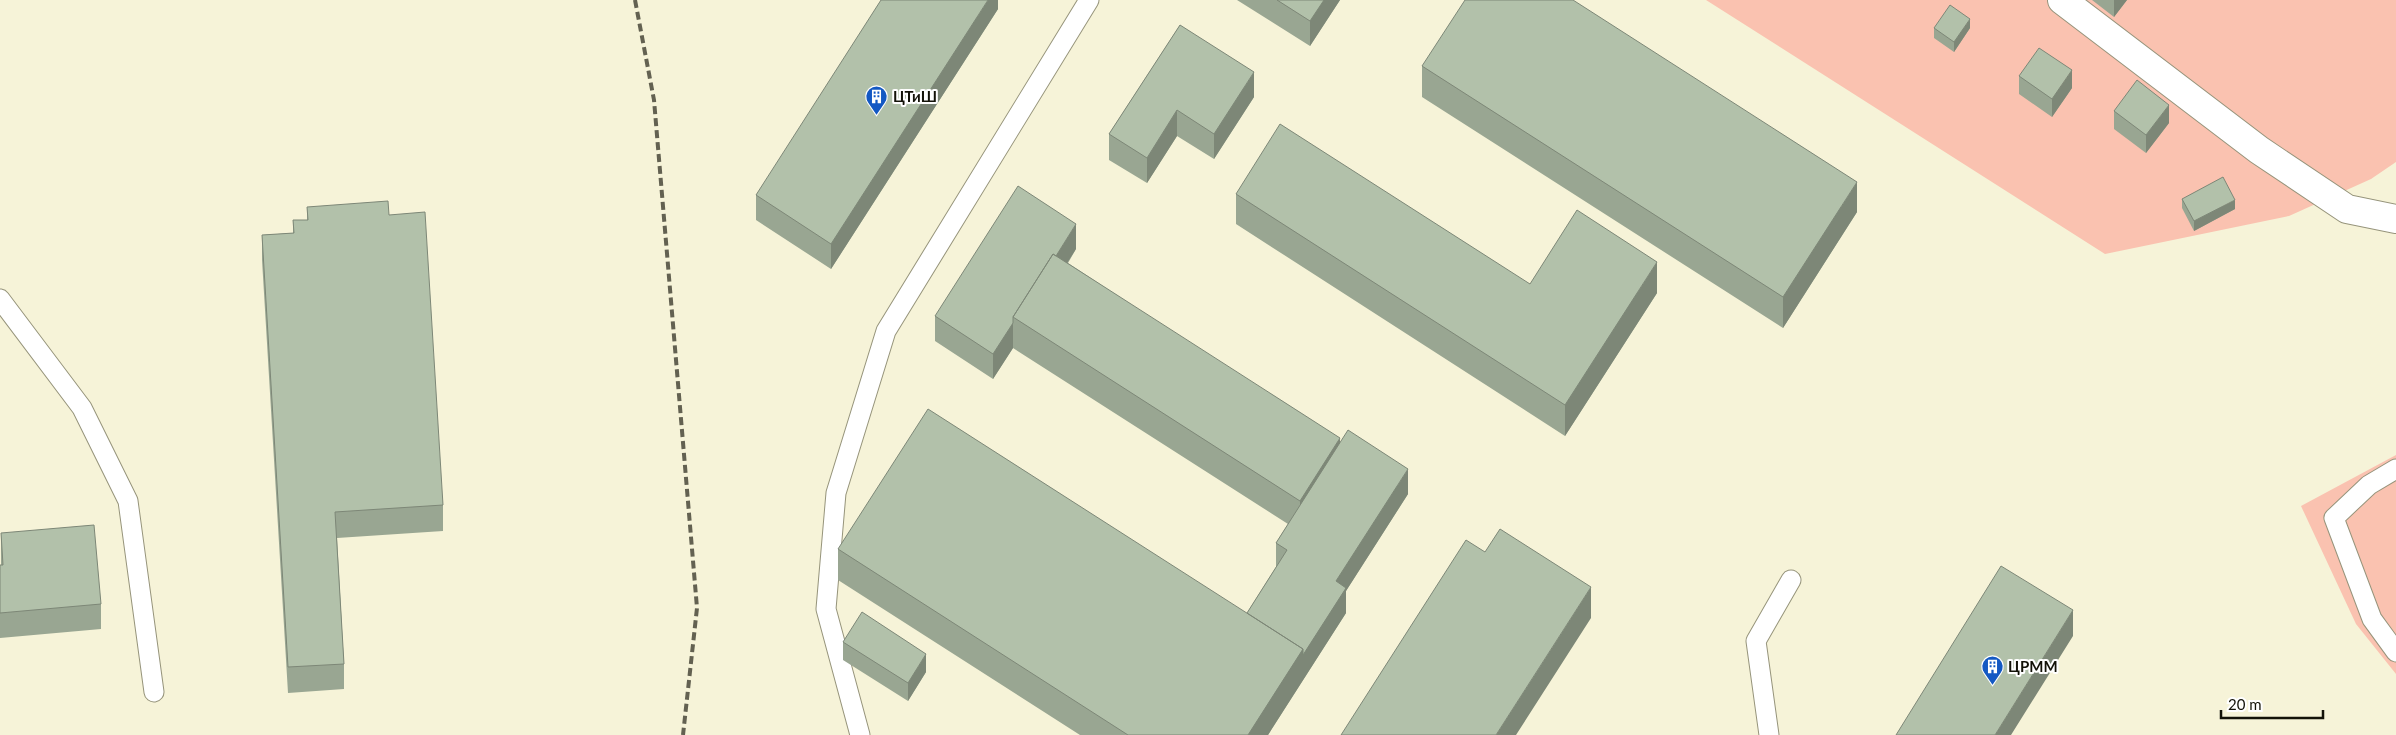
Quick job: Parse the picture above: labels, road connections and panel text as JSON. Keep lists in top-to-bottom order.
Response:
{
  "places": {
    "building": ["ЦТиШ", "ЦРММ"]
  },
  "scale_bar": "20 m"
}
